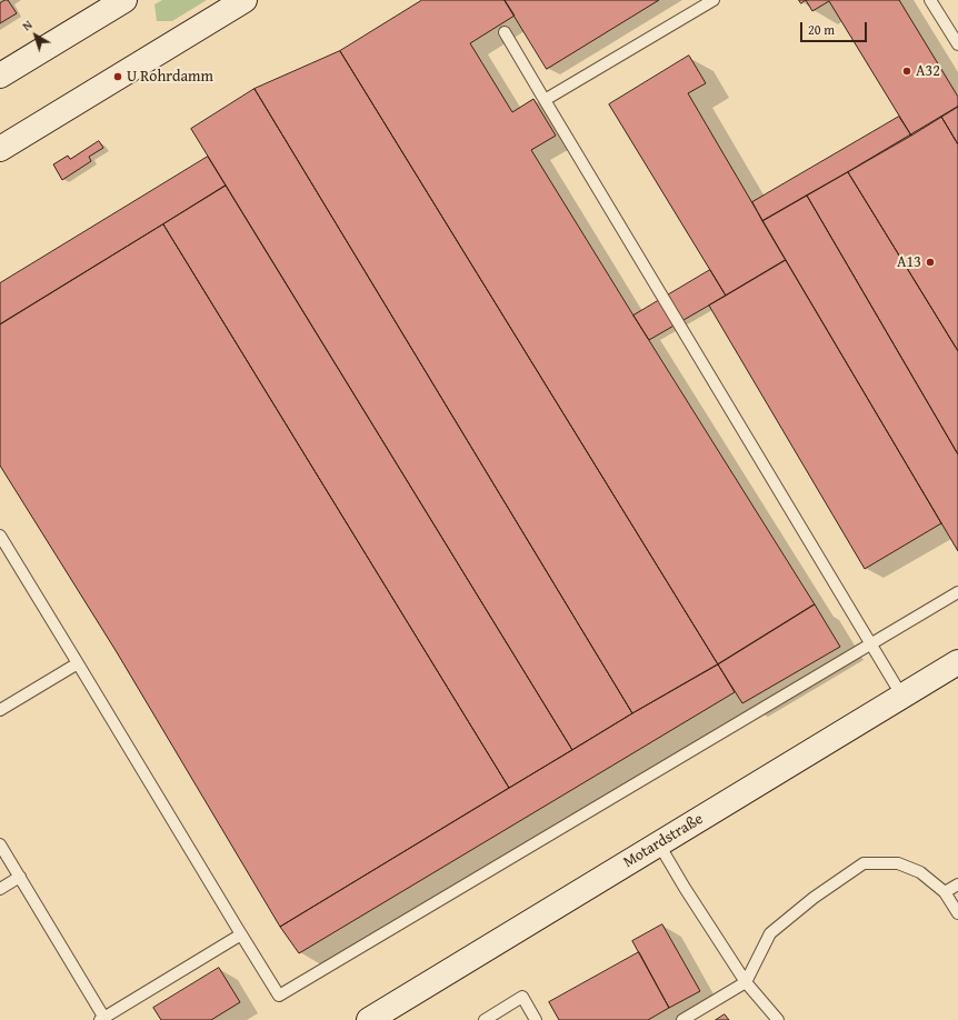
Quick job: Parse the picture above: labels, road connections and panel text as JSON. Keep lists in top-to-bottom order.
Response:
{
  "streets": {
    "street": ["Motardstraße"]
  },
  "places": ["A32", "U Rohrdamm", "A13"],
  "scale_bar": "20 m",
  "north": "top left"
}
